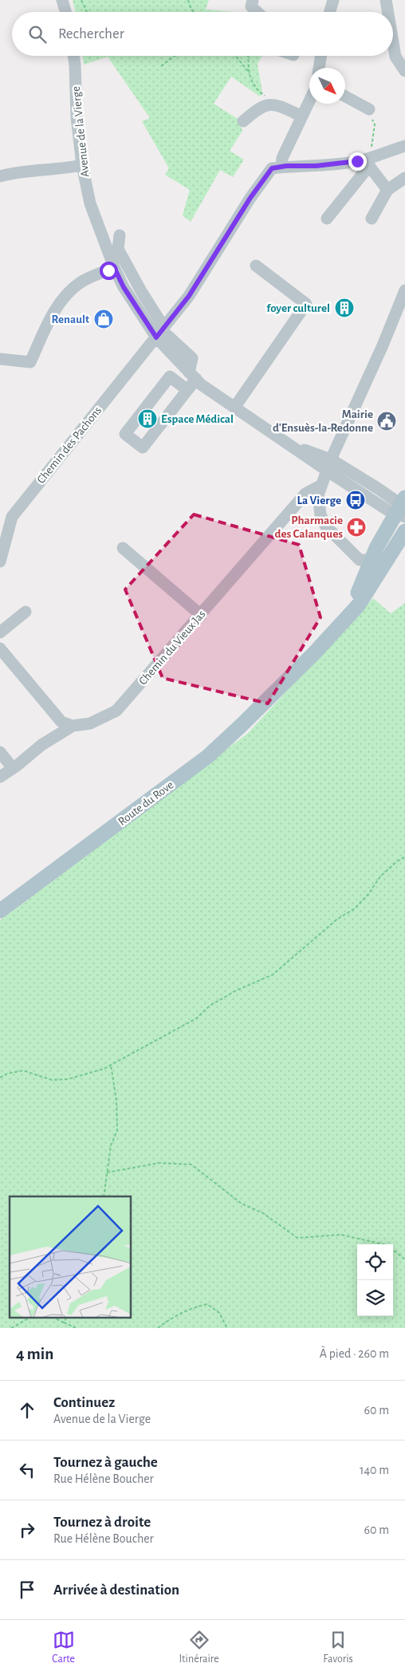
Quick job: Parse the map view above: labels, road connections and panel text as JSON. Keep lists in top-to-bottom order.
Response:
{
  "streets": {
    "main road": ["Route du Rove"],
    "street": ["Avenue de la Vierge", "Chemin des Pachons", "Chemin du Vieux Jas"]
  },
  "crossings": [
    ["Avenue de la Vierge", "Chemin des Pachons"]
  ],
  "places": {
    "building": ["foyer culturel", "Espace Médical"],
    "shop": ["Renault"],
    "public building": ["Mairie d'Ensuès-la-Redonne"],
    "bus stop": ["La Vierge"],
    "pharmacy": ["Pharmacie des Calanques"]
  },
  "north": "bottom right",
  "page": {
    "search": "Rechercher",
    "heading": ["4 min", "À pied · 260 m"],
    "list": [
      ["Continuez", "Avenue de la Vierge", "60 m"],
      ["Tournez à gauche", "Rue Hélène Boucher", "140 m"],
      ["Tournez à droite", "Rue Hélène Boucher", "60 m"],
      "Arrivée à destination"
    ],
    "nav": ["Carte", "Itinéraire", "Favoris"]
  }
}
